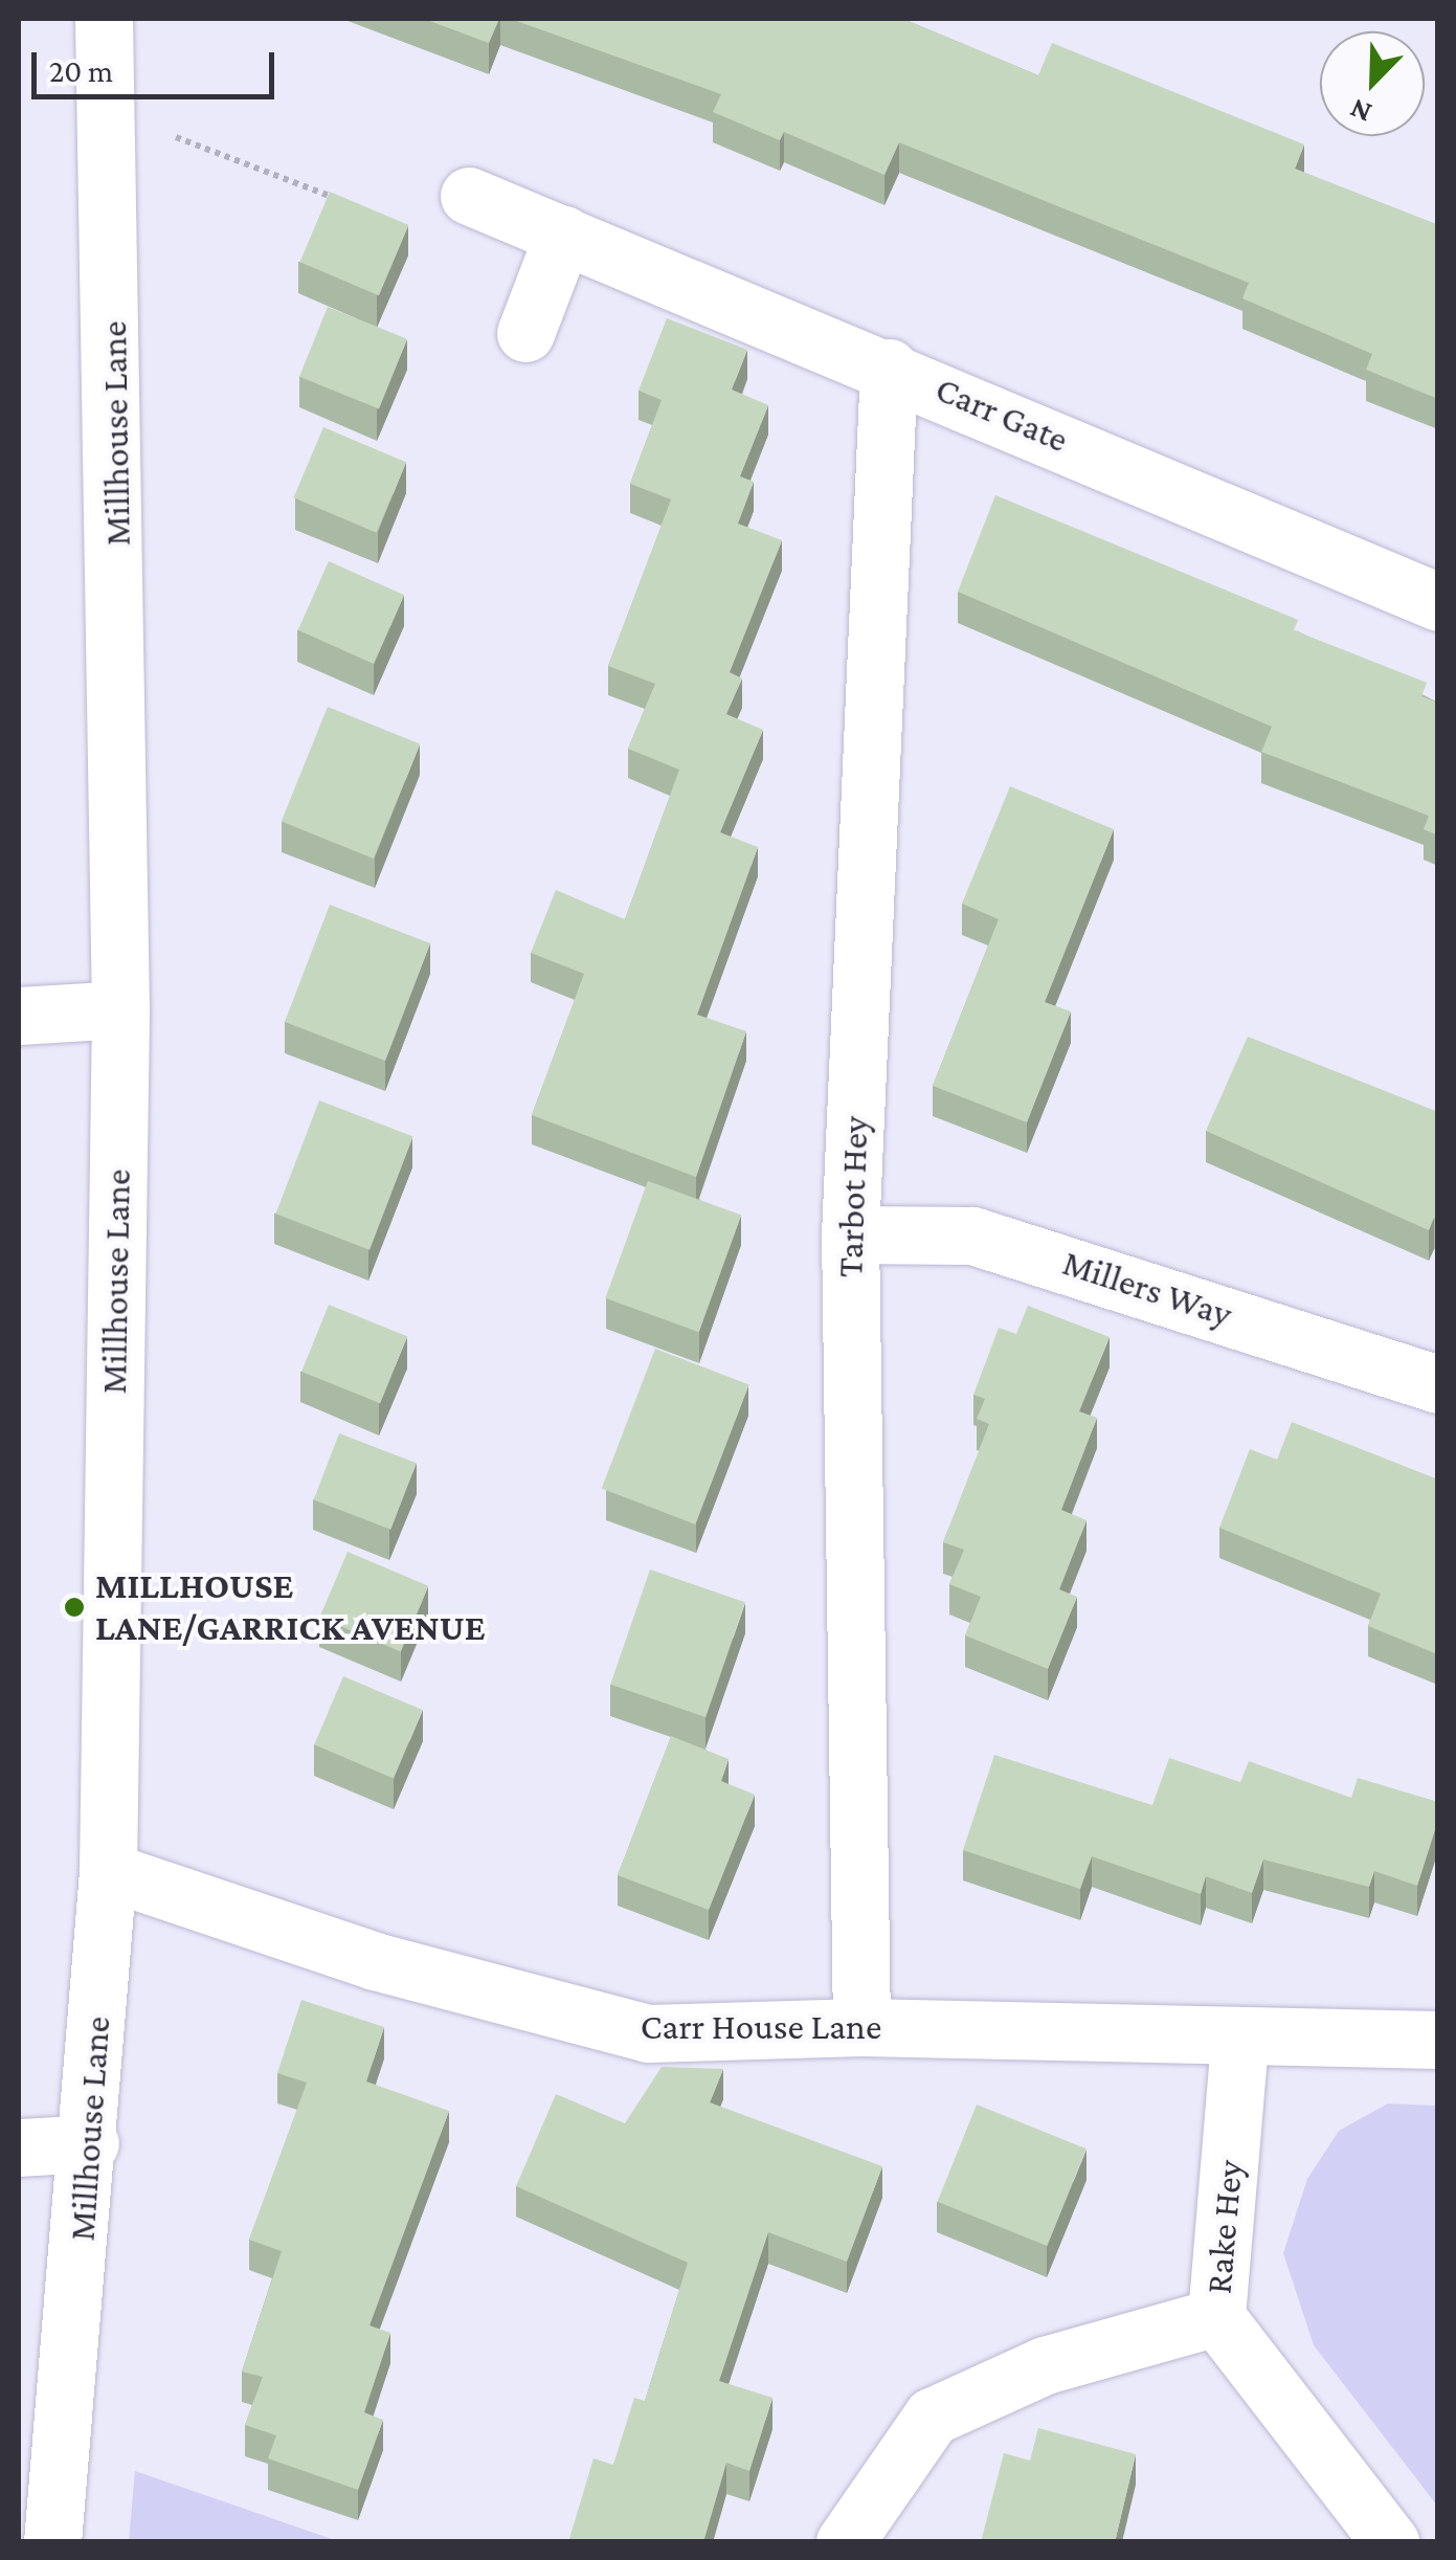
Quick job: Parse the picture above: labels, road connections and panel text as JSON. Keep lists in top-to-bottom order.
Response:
{
  "streets": {
    "street": [
      "Carr Gate",
      "Millhouse Lane",
      "Tarbot Hey",
      "Millers Way",
      "Carr House Lane",
      "Rake Hey"
    ]
  },
  "crossings": [
    ["Carr Gate", "Tarbot Hey"],
    ["Millhouse Lane", "Carr House Lane"],
    ["Tarbot Hey", "Millers Way"],
    ["Tarbot Hey", "Carr House Lane"],
    ["Carr House Lane", "Rake Hey"]
  ],
  "places": ["MILLHOUSE LANE/GARRICK AVENUE"],
  "scale_bar": "20 m",
  "north": "bottom left"
}
